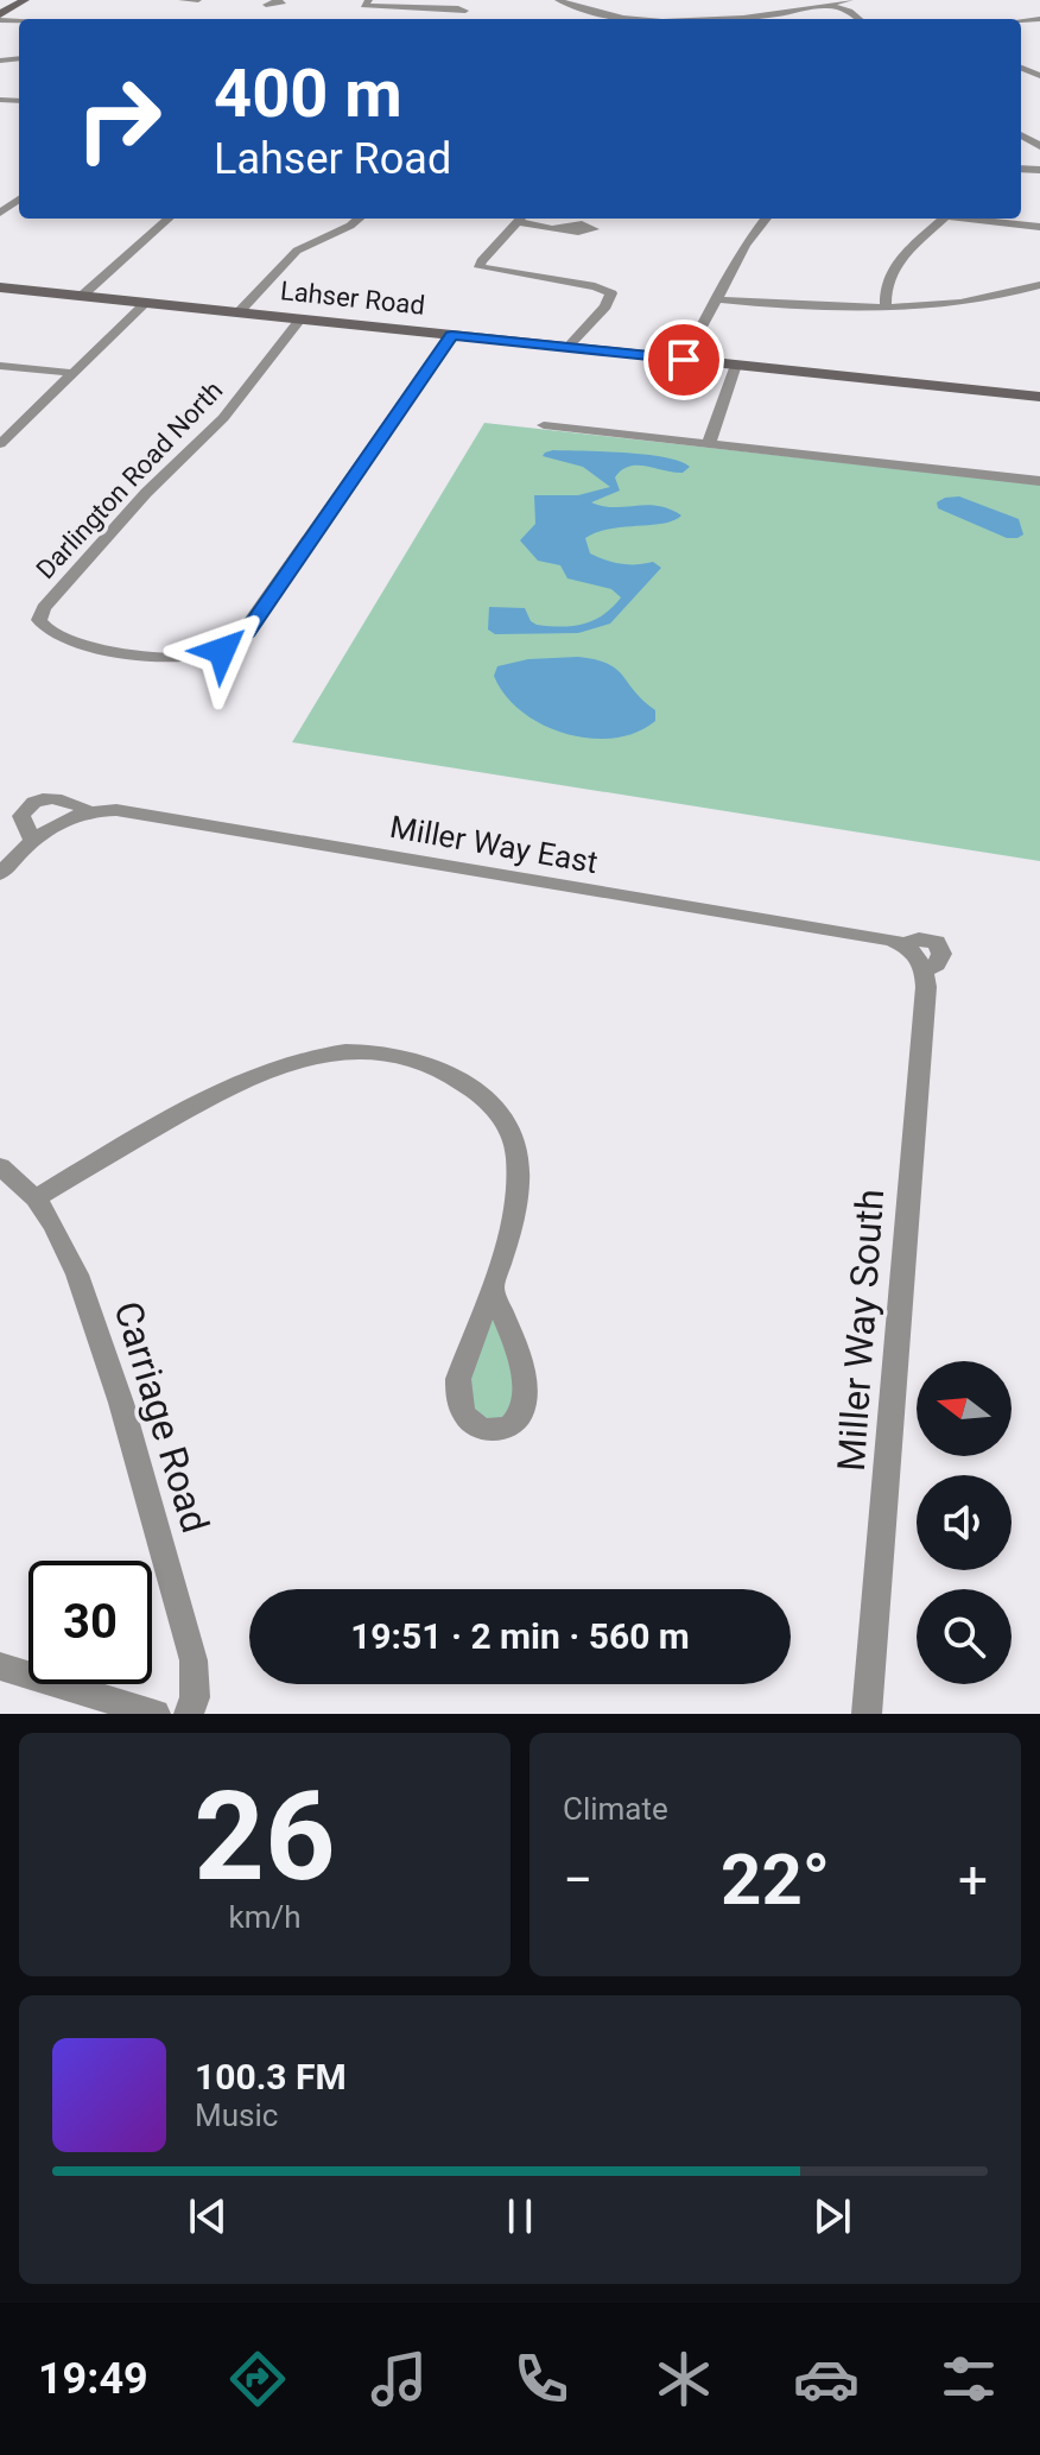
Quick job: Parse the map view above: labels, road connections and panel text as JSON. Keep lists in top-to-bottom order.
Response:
{
  "streets": {
    "street": [
      "Lahser Road",
      "Darlington Road North",
      "Miller Way East",
      "Miller Way South",
      "Carriage Road"
    ]
  },
  "crossings": [
    ["Lahser Road", "Darlington Road North"],
    ["Miller Way East", "Miller Way South"]
  ],
  "north": "left",
  "page": {
    "turn": ["400 m", "Lahser Road"],
    "limit": "30",
    "trip": "19:51 · 2 min · 560 m",
    "tile": [
      ["26", "km/h"],
      "Climate"
    ],
    "heat": ["−", "22°", "+"],
    "song": ["100.3 FM", "Music"],
    "tabs": "19:49"
  }
}
